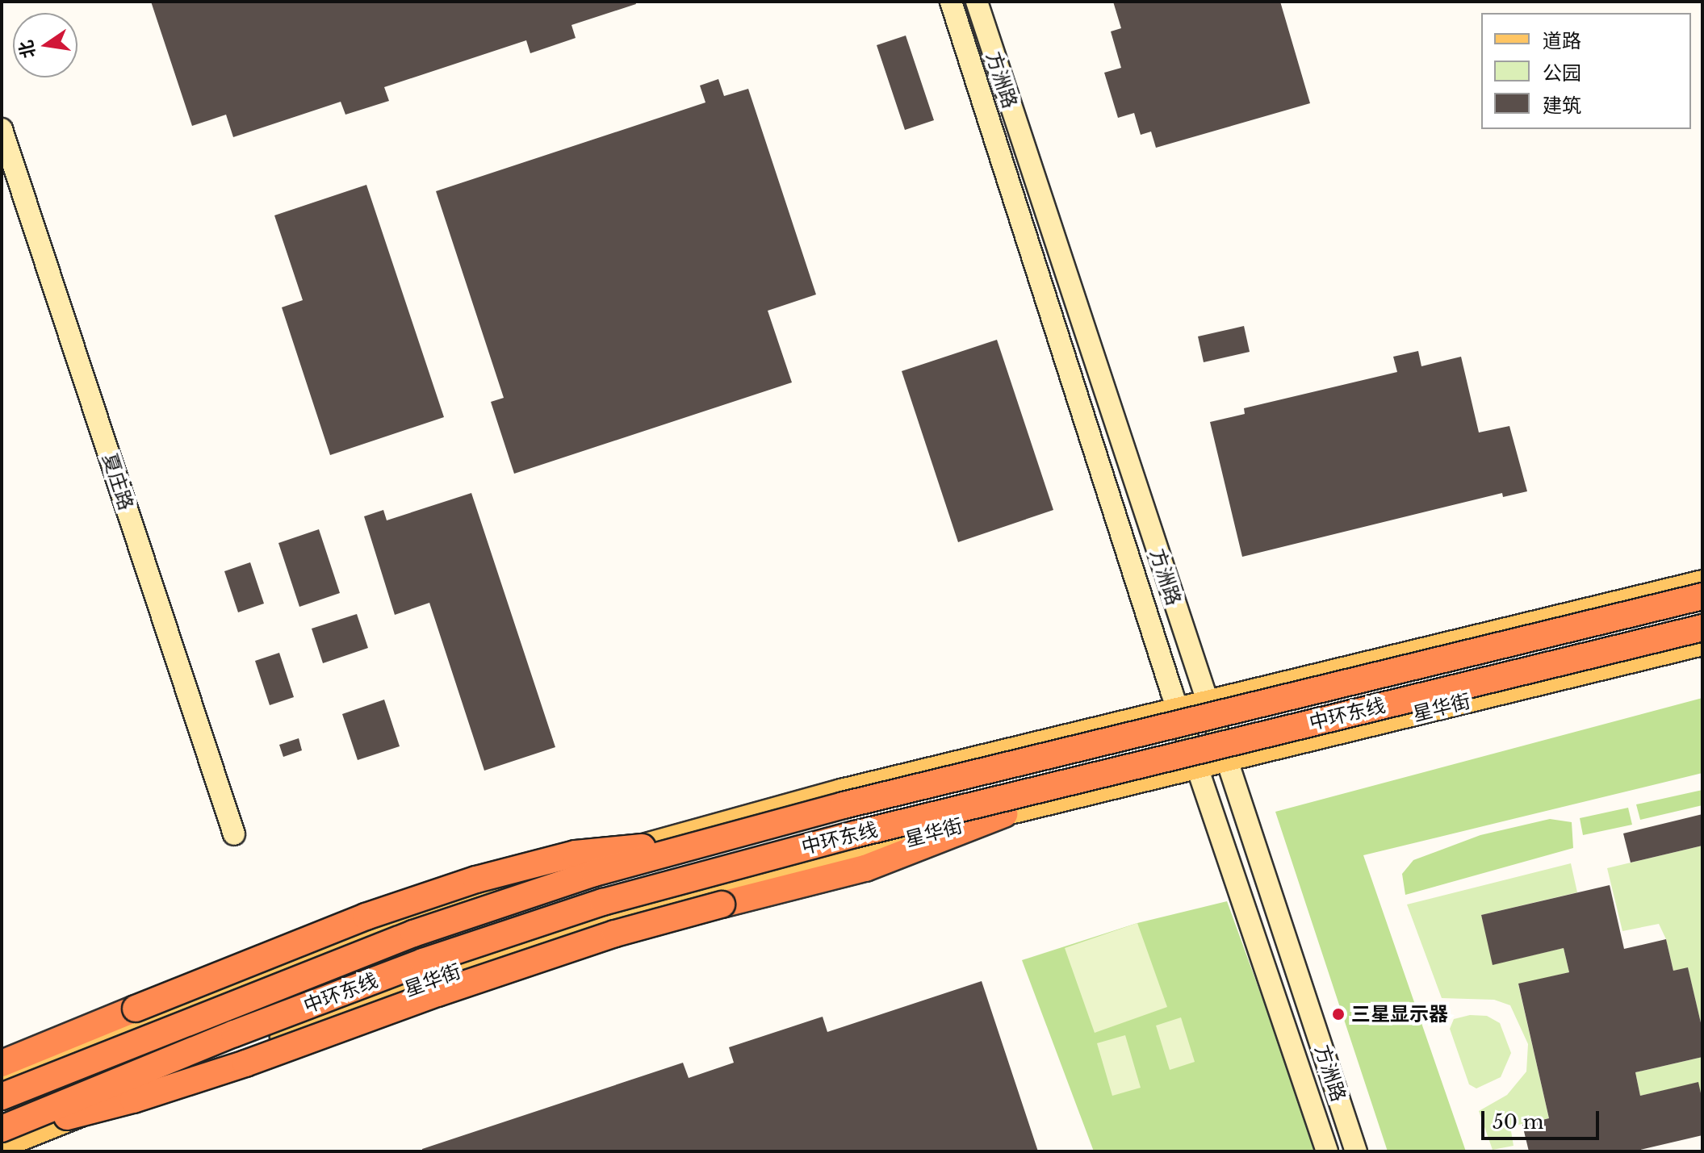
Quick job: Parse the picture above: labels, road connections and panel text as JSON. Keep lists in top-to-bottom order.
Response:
{
  "streets": {
    "highway": ["中环东线"],
    "main road": ["方洲路", "夏庄路", "星华街"]
  },
  "crossings": [
    ["方洲路", "星华街"]
  ],
  "places": ["三星显示器"],
  "legend": ["道路", "公园", "建筑"],
  "scale_bar": "50 m",
  "north": "left"
}
